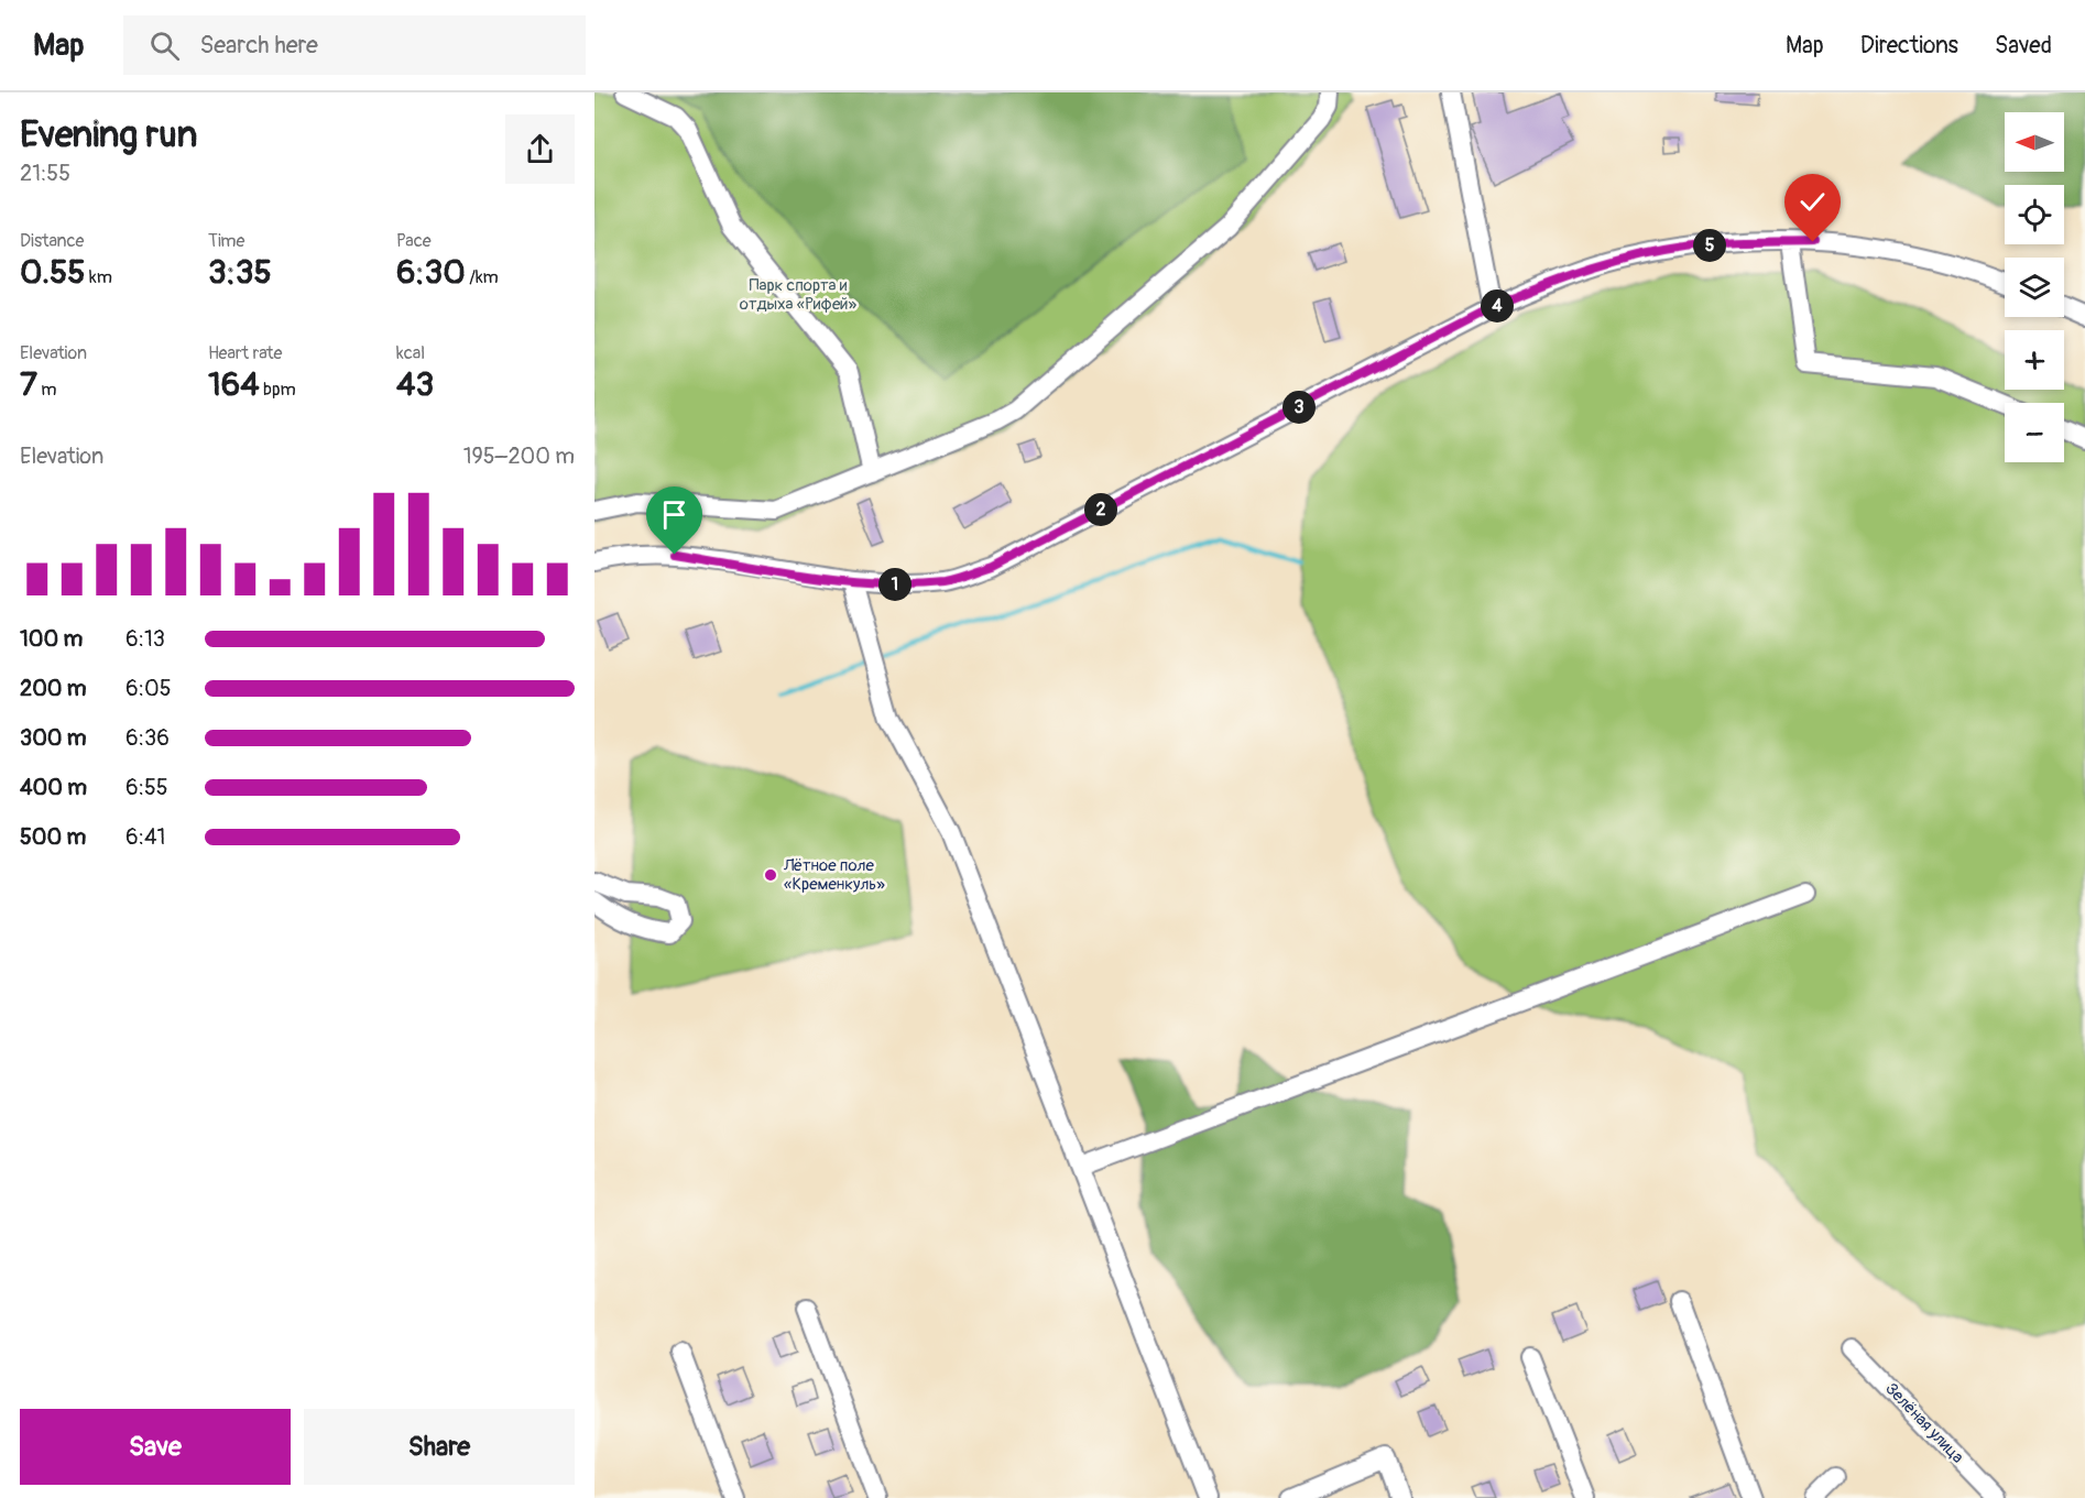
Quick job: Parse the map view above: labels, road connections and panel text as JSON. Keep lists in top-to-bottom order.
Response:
{
  "streets": {
    "street": ["Зелёная улица"]
  },
  "parks": ["Парк спорта и отдыха «Рифей»"],
  "places": ["Лётное поле «Кременкуль»"],
  "north": "left",
  "page": {
    "header": "Map",
    "search": "Search here",
    "nav": ["Map", "Directions", "Saved"],
    "heading": ["Evening run", "21:55"],
    "map_buttons": ["+", "−"],
    "stats": [
      ["Distance", "0.55 km"],
      ["Time", "3:35"],
      ["Pace", "6:30 /km"],
      ["Elevation", "7 m"],
      ["Heart rate", "164 bpm"],
      ["kcal", "43"]
    ],
    "pins": [
      "5",
      "4",
      "3",
      "2",
      "1"
    ],
    "chart": ["Elevation", "195–200 m"],
    "list": [
      {
        "name": "100 m",
        "note": "6:13"
      },
      {
        "name": "200 m",
        "note": "6:05"
      },
      {
        "name": "300 m",
        "note": "6:36"
      },
      {
        "name": "400 m",
        "note": "6:55"
      },
      {
        "name": "500 m",
        "note": "6:41"
      }
    ],
    "buttons": ["Save", "Share"]
  }
}
